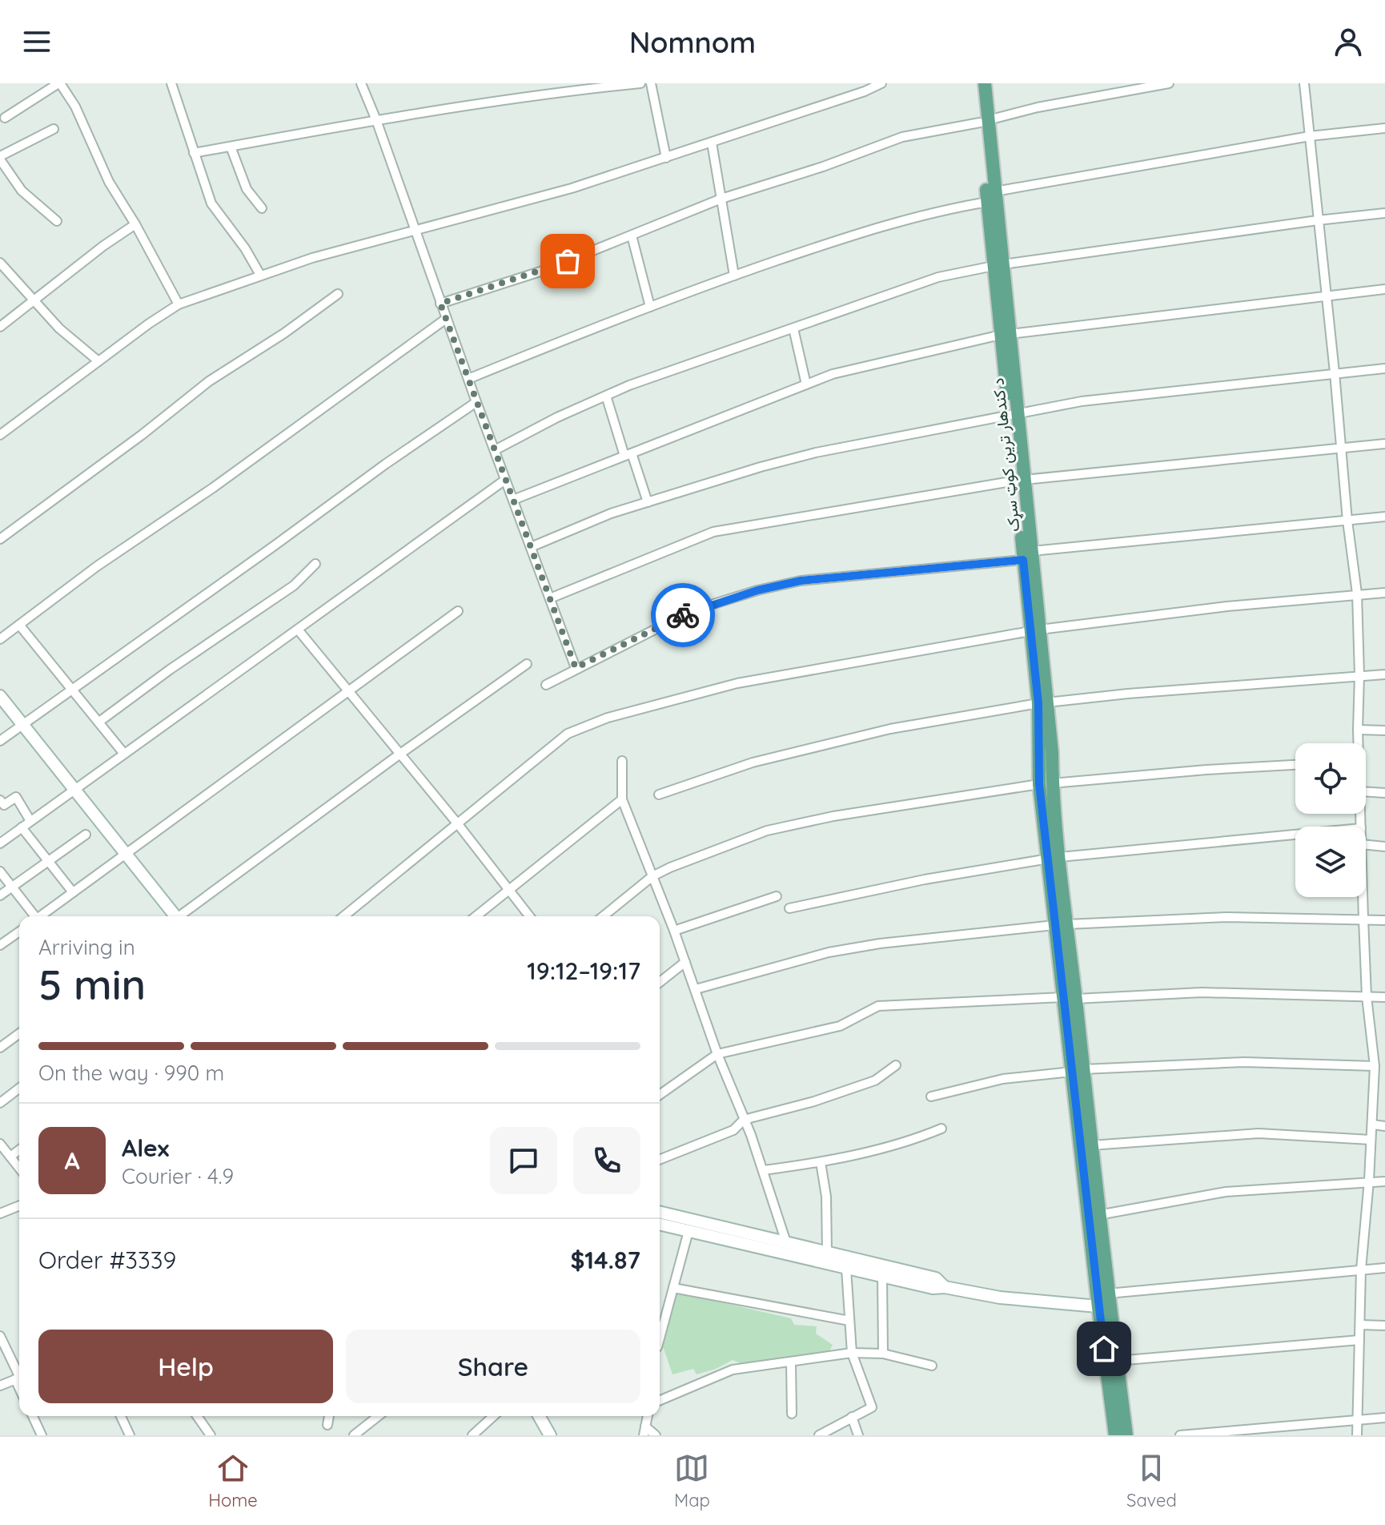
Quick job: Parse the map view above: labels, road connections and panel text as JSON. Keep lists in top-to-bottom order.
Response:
{
  "streets": {
    "main road": ["د کندهار ترين کوټ سړک"]
  },
  "page": {
    "header": "Nomnom",
    "heading": ["5 min", "Arriving in", "19:12–19:17"],
    "panel": [
      "Alex",
      "Courier · 4.9",
      "Order #3339",
      "$14.87"
    ],
    "bar": "On the way · 990 m",
    "round": "A",
    "buttons": ["Help", "Share"],
    "tabs": ["Home", "Map", "Saved"]
  }
}
